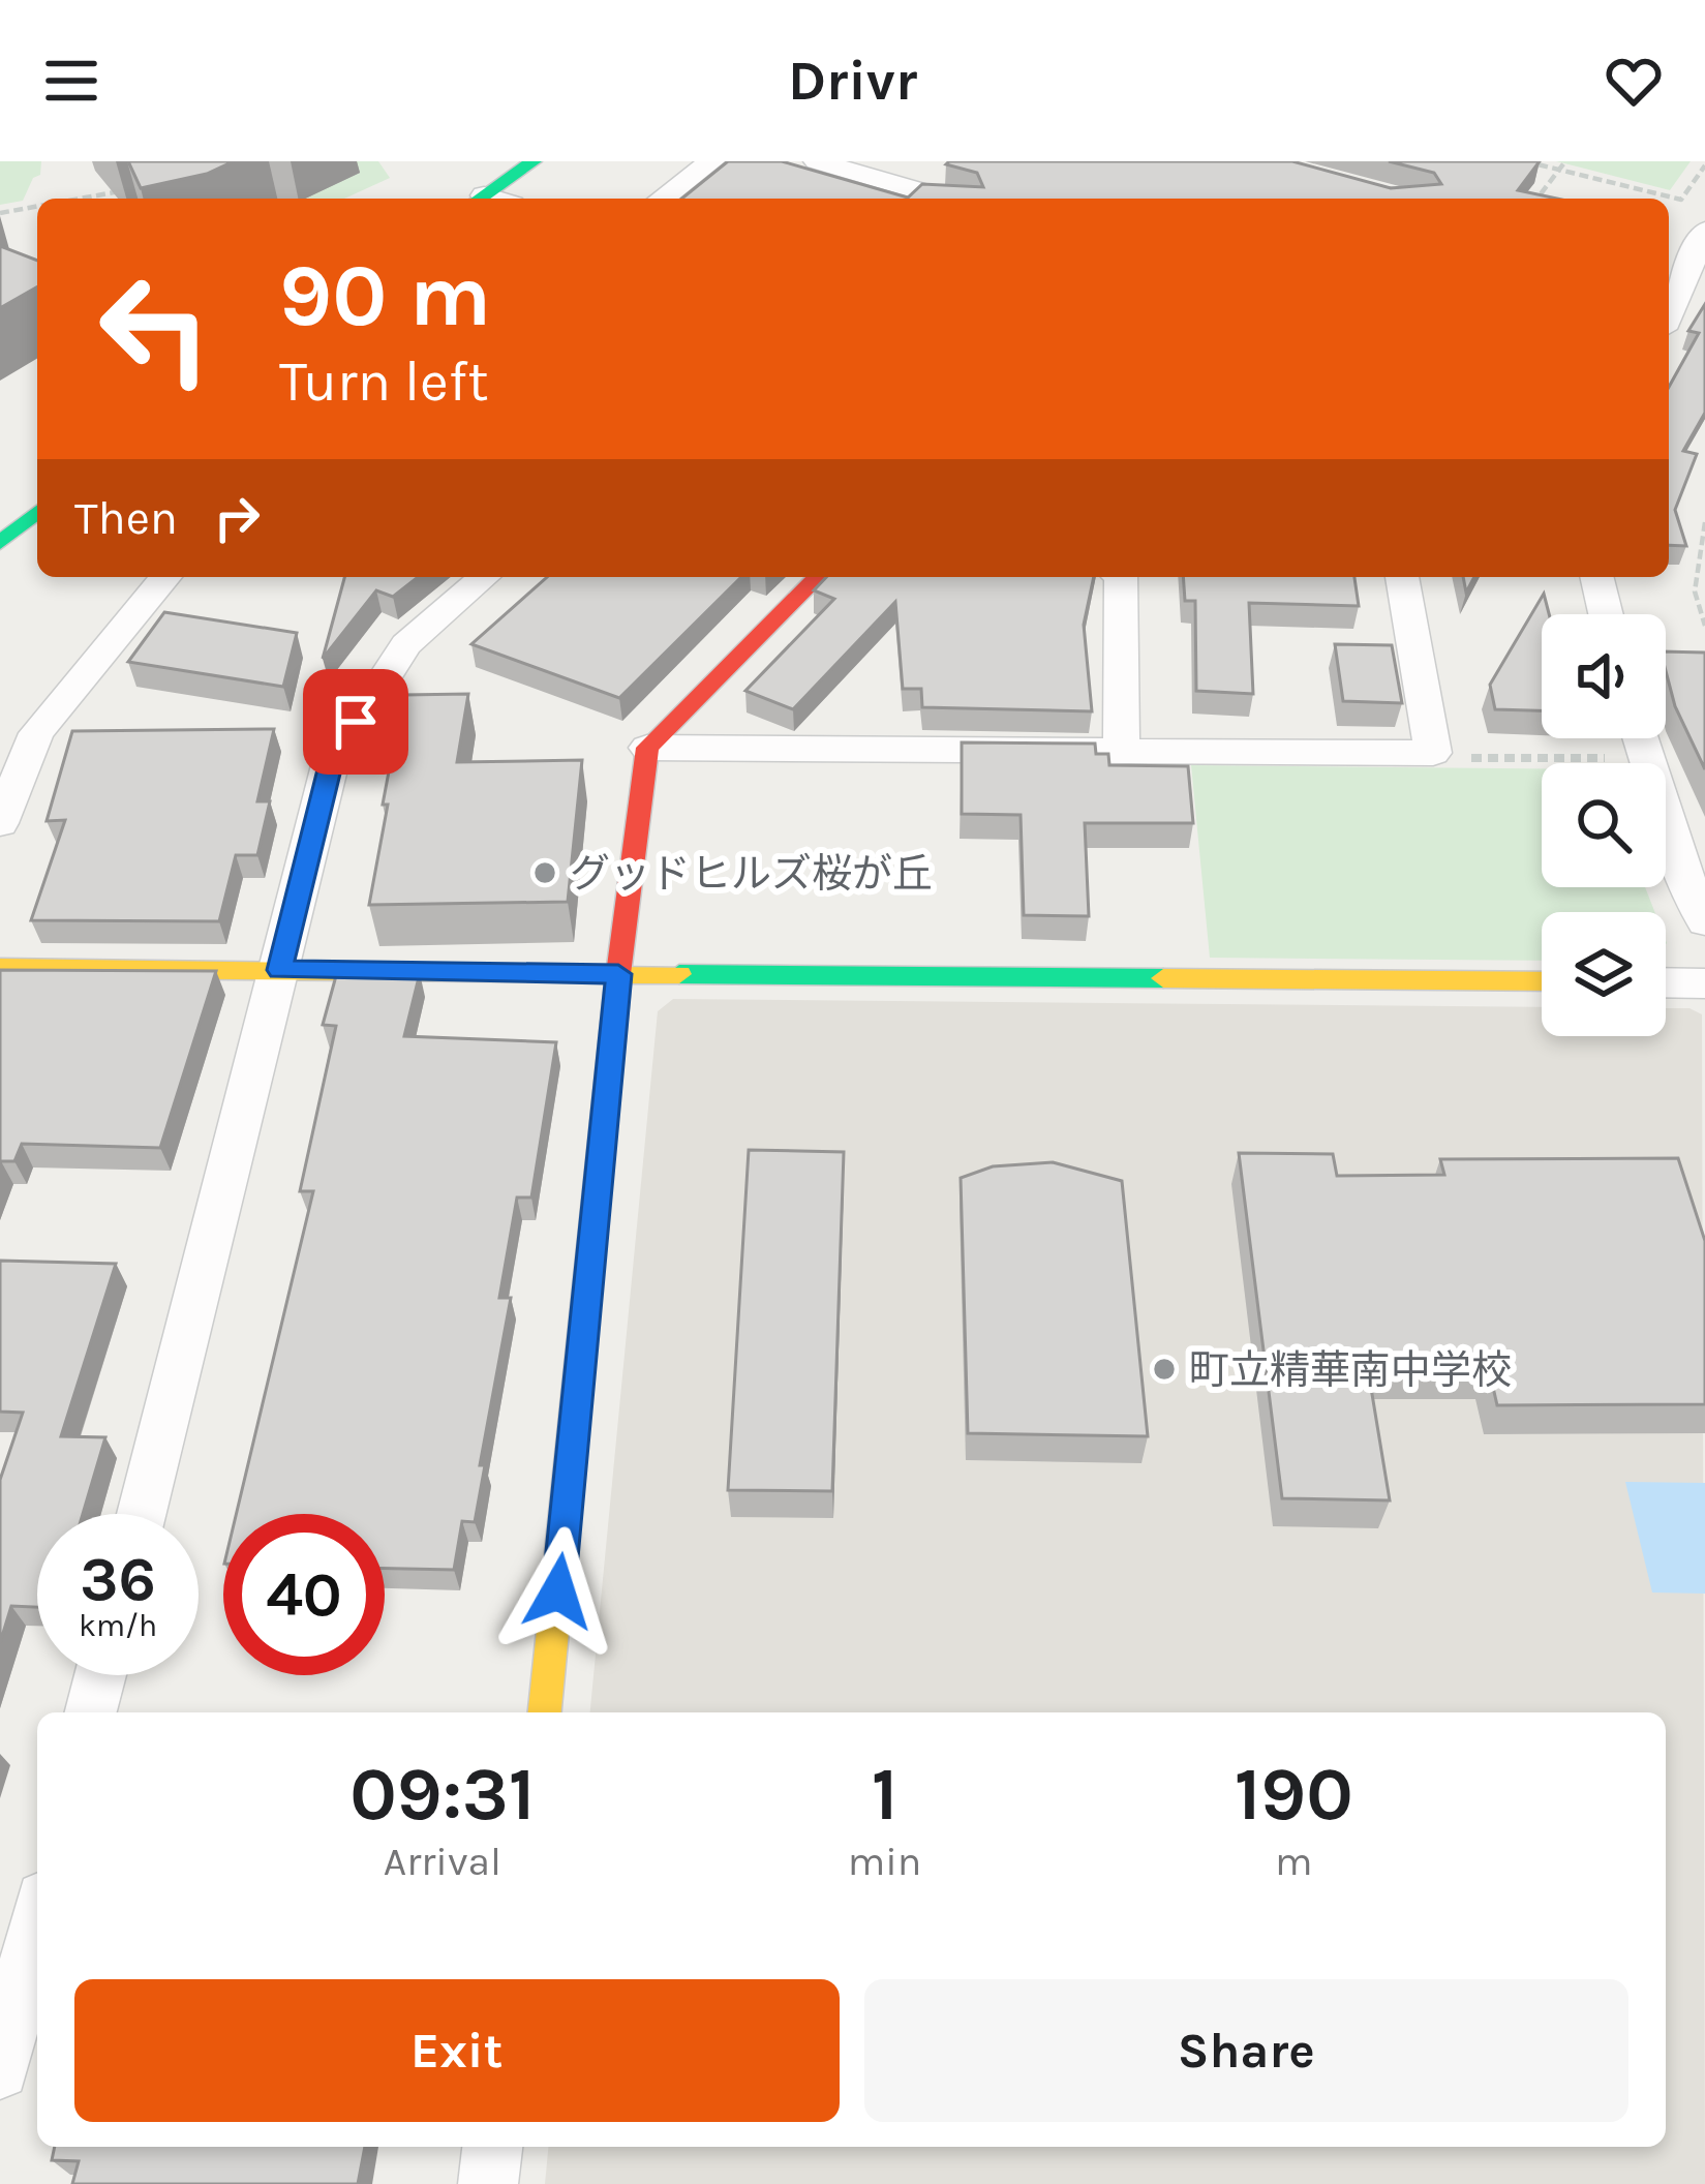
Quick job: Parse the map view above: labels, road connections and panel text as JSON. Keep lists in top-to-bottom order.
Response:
{
  "places": ["グッドヒルズ桜が丘", "町立精華南中学校"],
  "page": {
    "header": "Drivr",
    "turn": ["90 m", "Turn left"],
    "then": "Then",
    "speed": "36 km/h",
    "limit": "40",
    "eta": [
      "09:31",
      "Arrival",
      "1",
      "min",
      "190",
      "m"
    ],
    "buttons": ["Exit", "Share"]
  }
}
